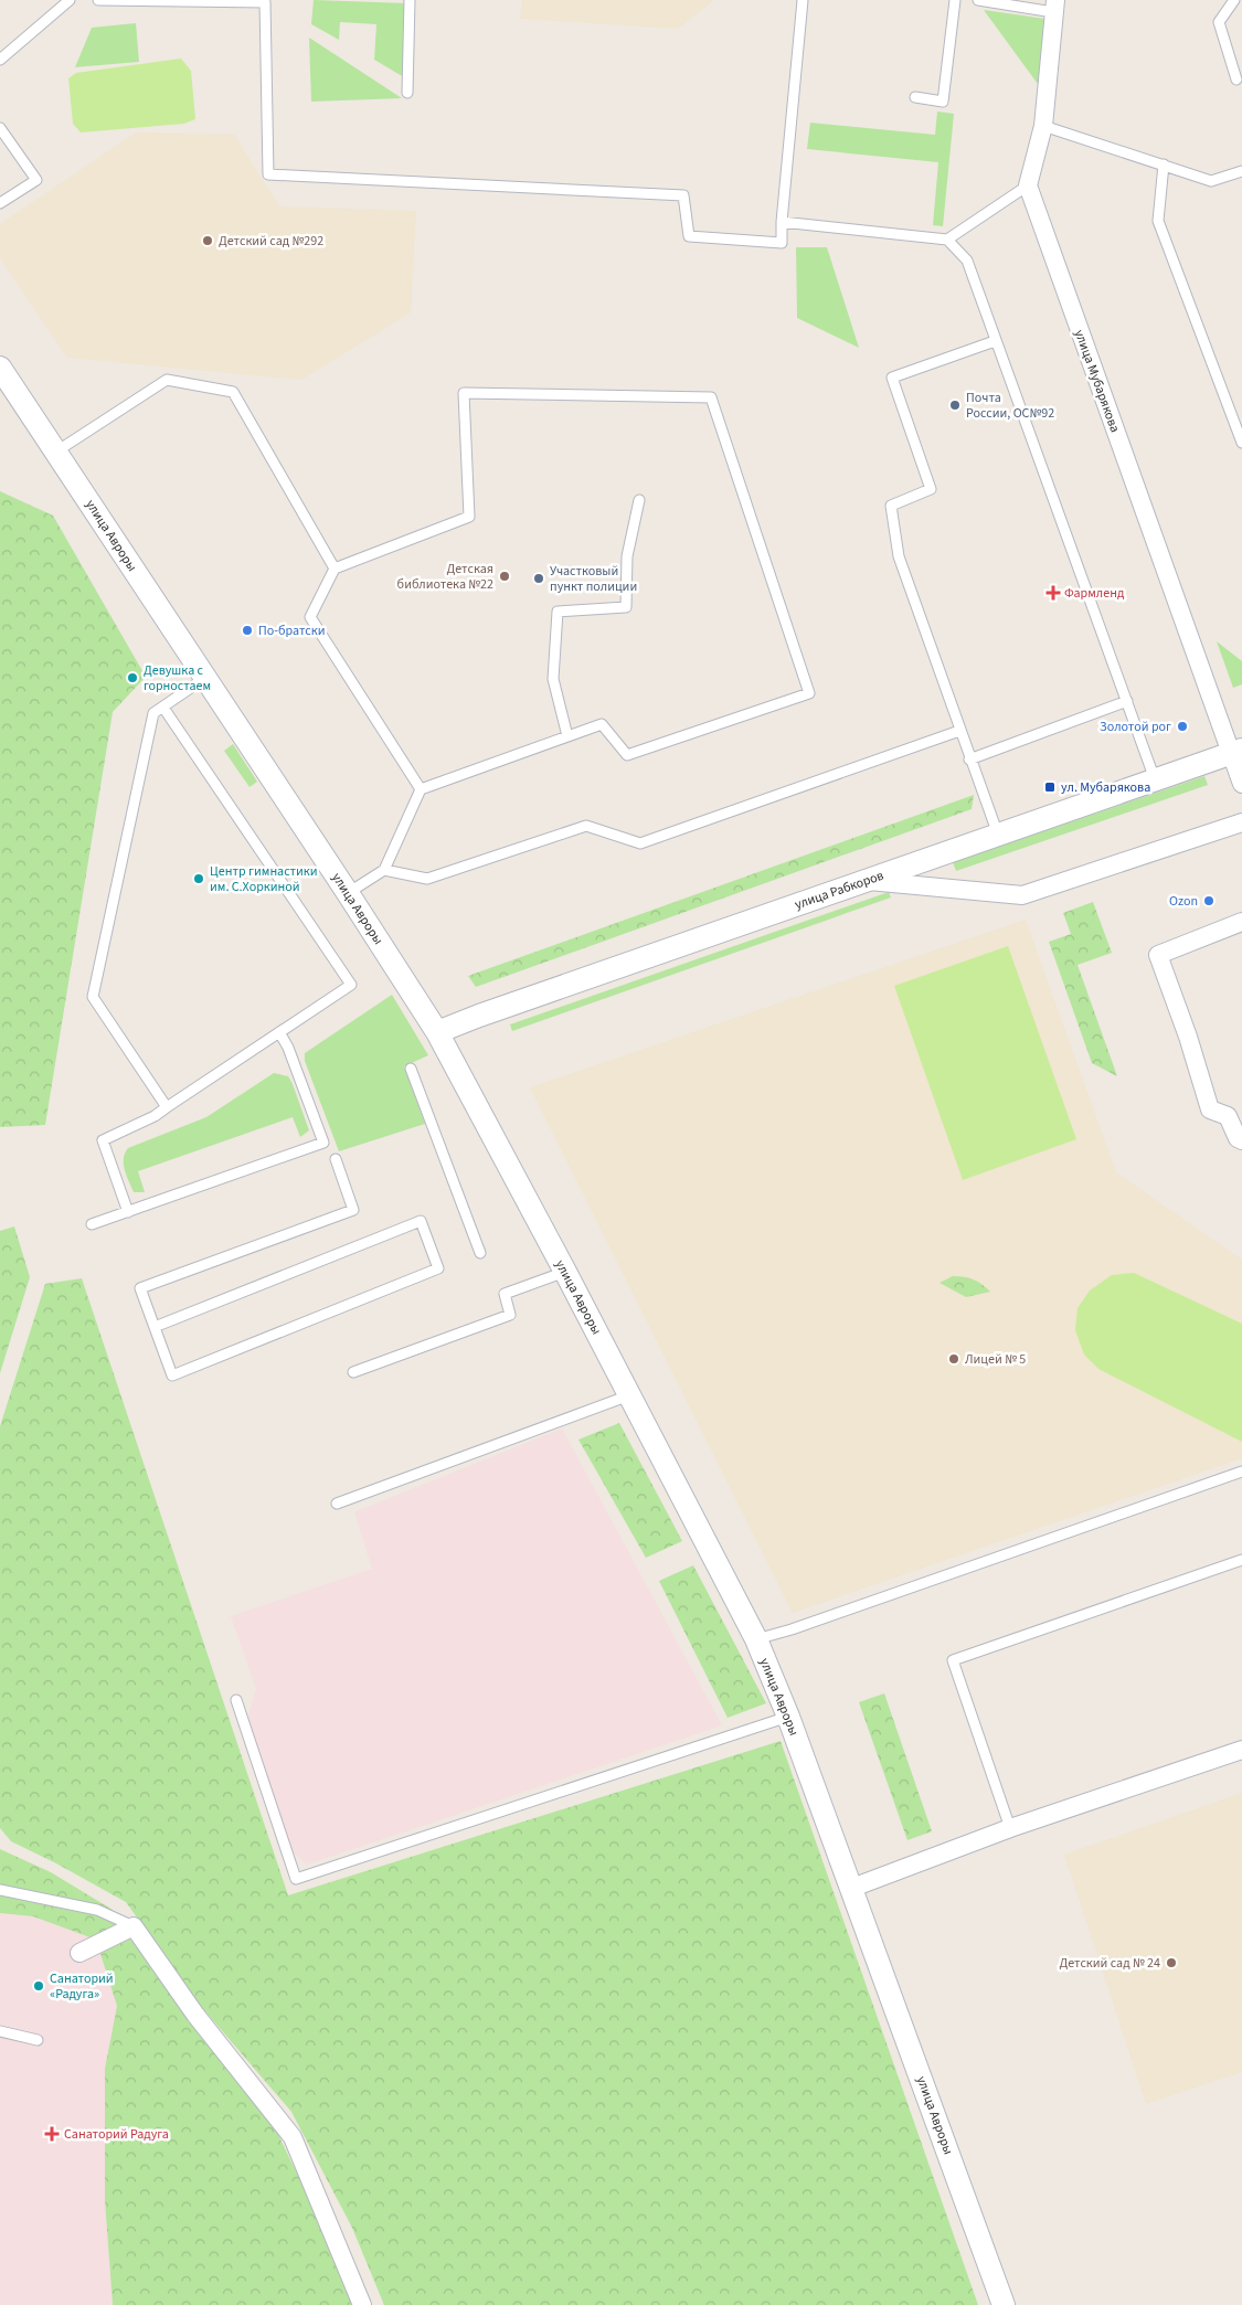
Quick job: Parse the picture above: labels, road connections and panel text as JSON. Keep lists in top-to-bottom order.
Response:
{
  "streets": {
    "street": ["улица Мубарякова", "улица Авроры", "улица Рабкоров"]
  },
  "crossings": [
    ["улица Мубарякова", "улица Рабкоров"],
    ["улица Авроры", "улица Рабкоров"]
  ],
  "places": {
    "other": [
      "Детский сад №292",
      "Почта России, ОС№92",
      "Детская библиотека №22",
      "Участковый пункт полиции",
      "По-братски",
      "Девушка с горностаем",
      "Золотой рог",
      "Центр гимнастики им. С.Хоркиной",
      "Ozon",
      "Лицей № 5",
      "Детский сад № 24",
      "Санаторий «Радуга»"
    ],
    "health": ["Фармленд", "Санаторий Радуга"],
    "transit": ["ул. Мубарякова"]
  }
}
